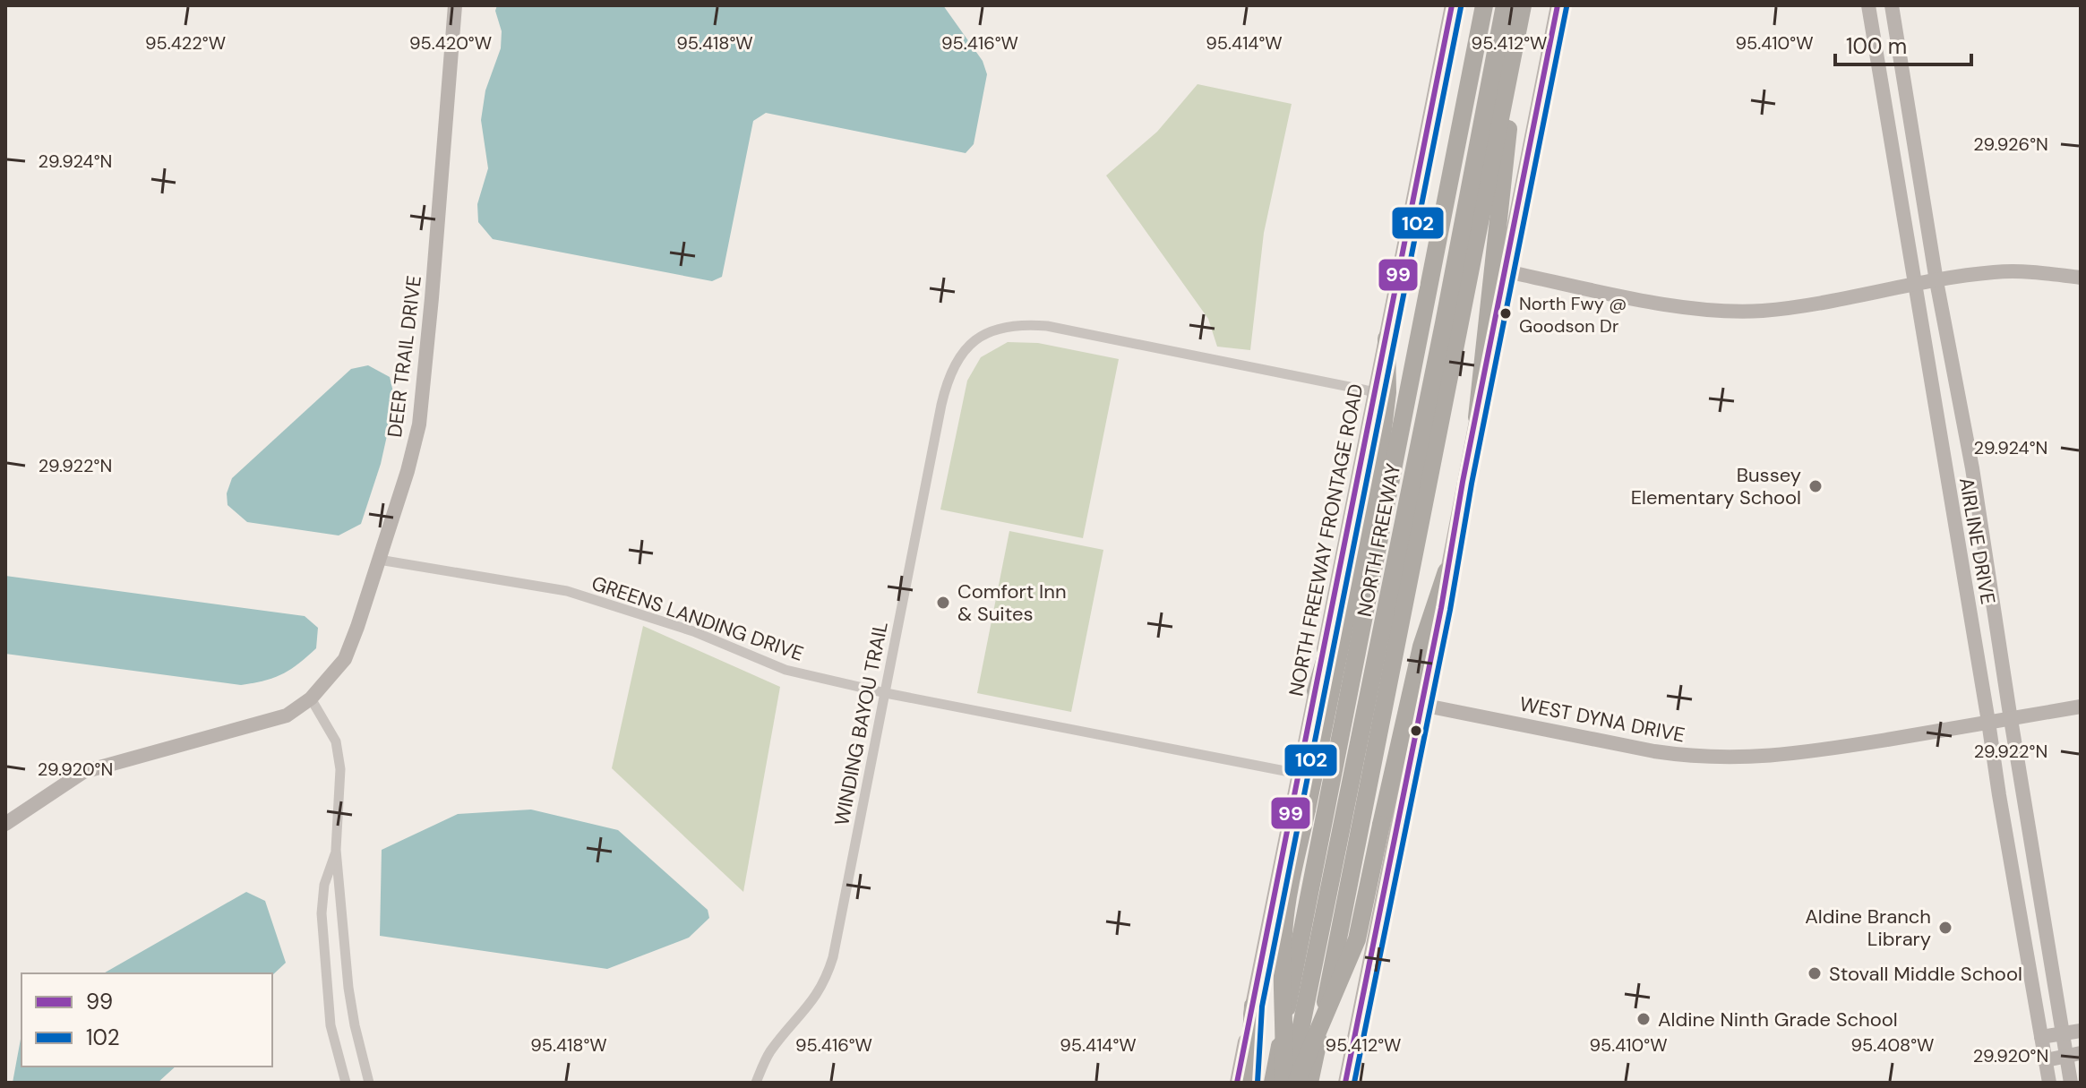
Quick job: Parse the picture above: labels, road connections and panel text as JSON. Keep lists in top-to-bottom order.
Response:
{
  "streets": {
    "highway": ["NORTH FREEWAY"],
    "main road": [
      "DEER TRAIL DRIVE",
      "NORTH FREEWAY FRONTAGE ROAD",
      "AIRLINE DRIVE",
      "WEST DYNA DRIVE"
    ],
    "street": ["GREENS LANDING DRIVE", "WINDING BAYOU TRAIL"]
  },
  "crossings": [
    ["DEER TRAIL DRIVE", "GREENS LANDING DRIVE"],
    ["NORTH FREEWAY FRONTAGE ROAD", "GREENS LANDING DRIVE"],
    ["NORTH FREEWAY FRONTAGE ROAD", "WINDING BAYOU TRAIL"],
    ["AIRLINE DRIVE", "WEST DYNA DRIVE"],
    ["GREENS LANDING DRIVE", "WINDING BAYOU TRAIL"]
  ],
  "places": [
    "North Fwy @ Goodson Dr",
    "Bussey Elementary School",
    "Comfort Inn & Suites",
    "Aldine Branch Library",
    "Stovall Middle School",
    "Aldine Ninth Grade School"
  ],
  "lines": ["transit line 99", "transit line 102"],
  "legend": ["99", "102"],
  "scale_bar": "100 m",
  "coordinates": [
    "95.422°W",
    "95.420°W",
    "95.418°W",
    "95.416°W",
    "95.414°W",
    "95.412°W",
    "95.410°W",
    "29.926°N",
    "29.924°N",
    "29.922°N",
    "29.920°N",
    "95.408°W"
  ]
}
